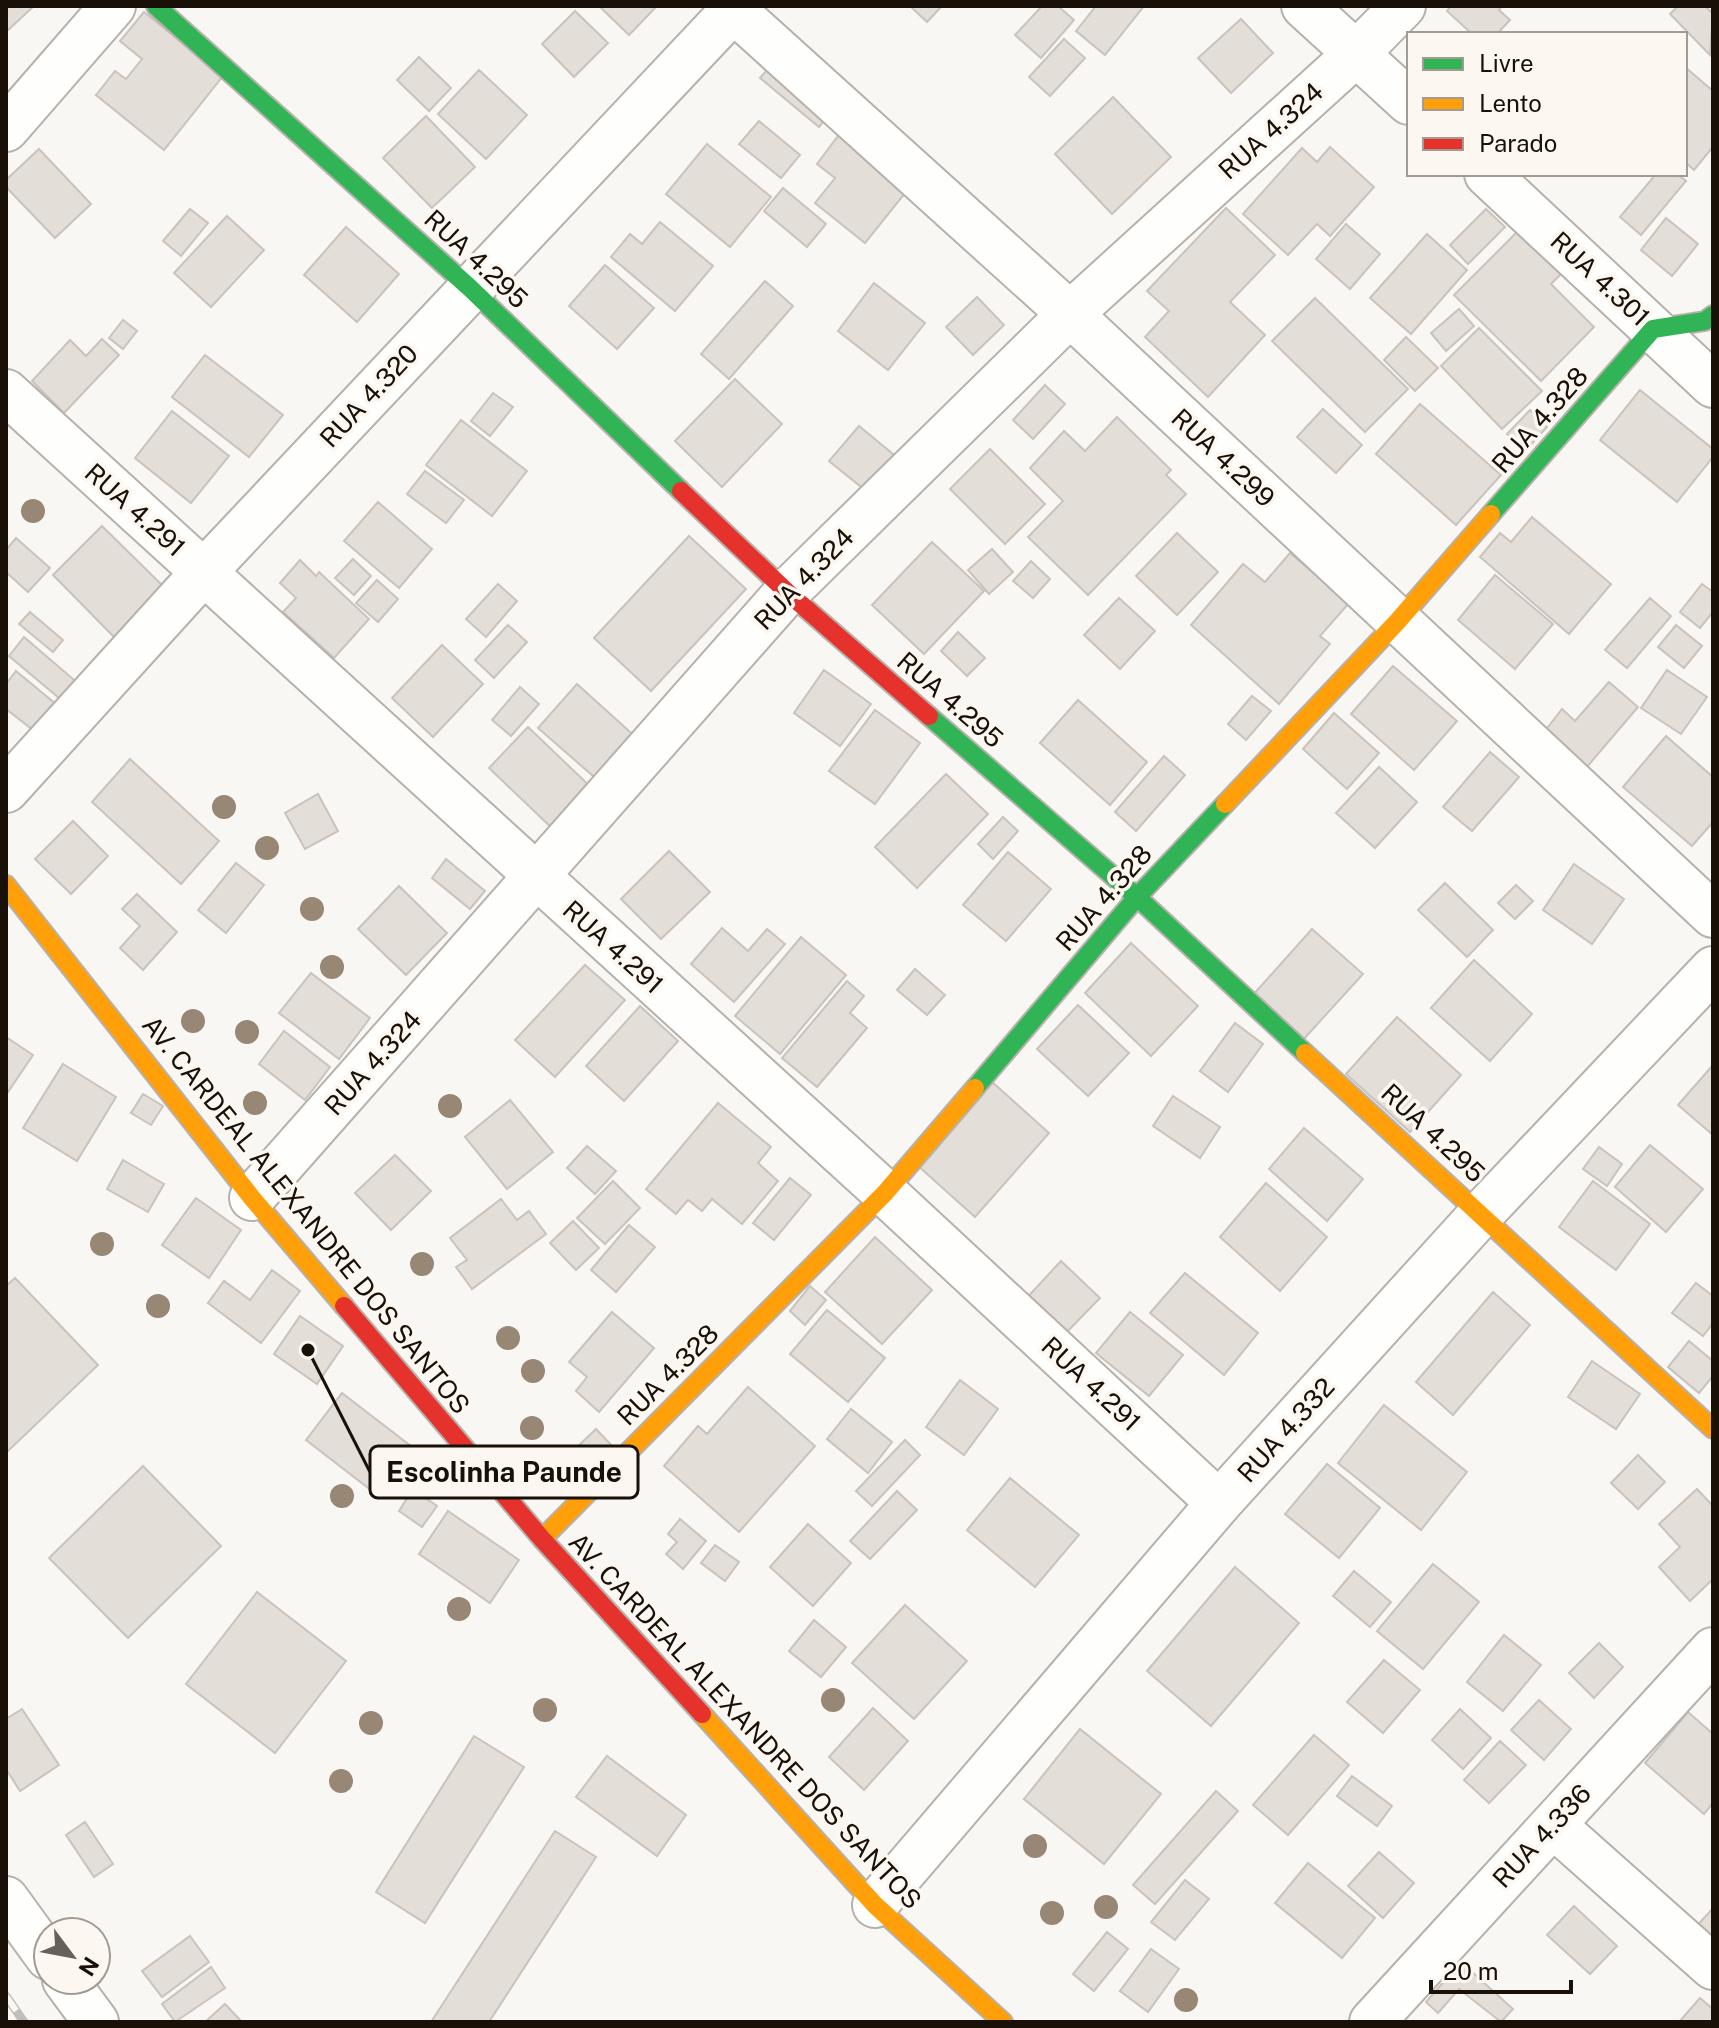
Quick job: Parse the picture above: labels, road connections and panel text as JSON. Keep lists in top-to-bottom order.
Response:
{
  "streets": {
    "street": [
      "RUA 4.324",
      "RUA 4.295",
      "RUA 4.301",
      "RUA 4.320",
      "RUA 4.328",
      "RUA 4.299",
      "RUA 4.291",
      "AV. CARDEAL ALEXANDRE DOS SANTOS",
      "RUA 4.332",
      "RUA 4.336"
    ]
  },
  "crossings": [
    ["RUA 4.324", "RUA 4.295"],
    ["RUA 4.324", "RUA 4.299"],
    ["RUA 4.324", "RUA 4.291"],
    ["RUA 4.324", "AV. CARDEAL ALEXANDRE DOS SANTOS"],
    ["RUA 4.295", "RUA 4.320"],
    ["RUA 4.295", "RUA 4.328"],
    ["RUA 4.295", "RUA 4.332"],
    ["RUA 4.301", "RUA 4.328"],
    ["RUA 4.320", "RUA 4.299"],
    ["RUA 4.320", "RUA 4.291"],
    ["RUA 4.328", "RUA 4.299"],
    ["RUA 4.328", "RUA 4.291"],
    ["RUA 4.328", "AV. CARDEAL ALEXANDRE DOS SANTOS"],
    ["RUA 4.291", "RUA 4.332"],
    ["AV. CARDEAL ALEXANDRE DOS SANTOS", "RUA 4.332"]
  ],
  "places": ["Escolinha Paunde"],
  "legend": ["Livre", "Lento", "Parado"],
  "scale_bar": "20 m",
  "north": "bottom right"
}
